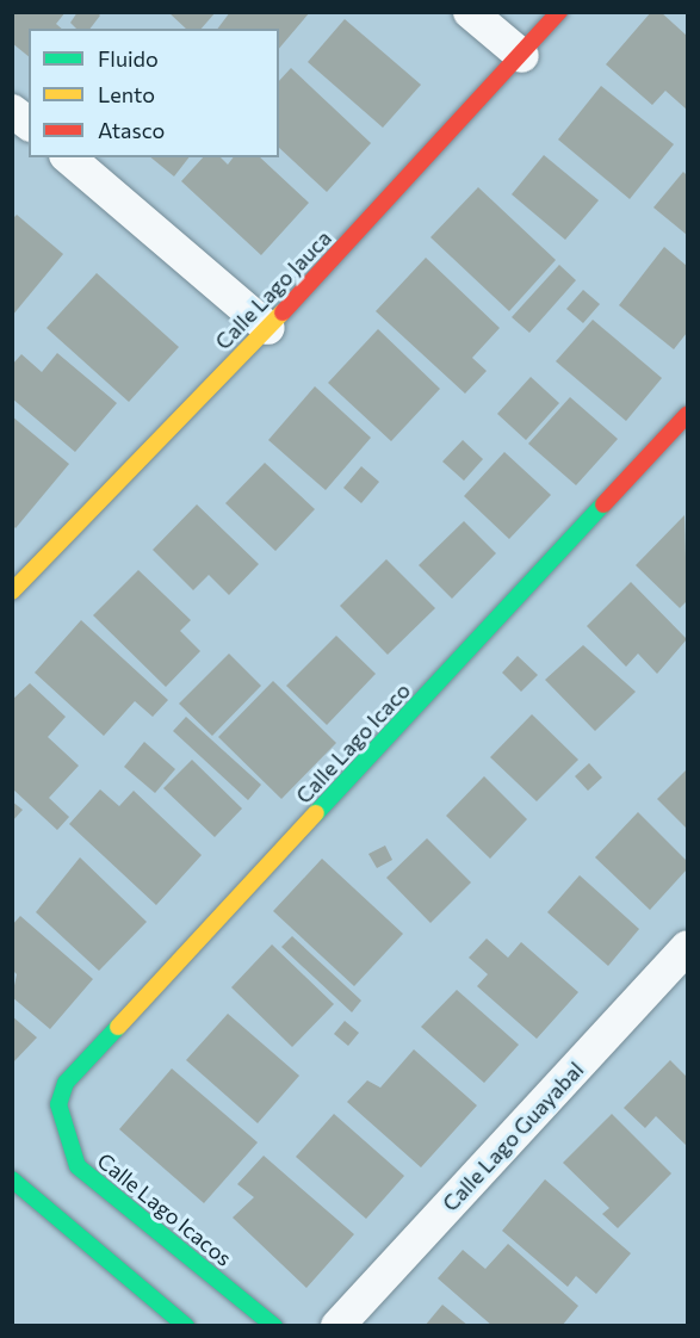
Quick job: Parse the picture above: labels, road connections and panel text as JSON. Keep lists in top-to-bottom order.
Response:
{
  "streets": {
    "street": [
      "Calle Lago Jauca",
      "Calle Lago Icaco",
      "Calle Lago Guayabal",
      "Calle Lago Icacos"
    ]
  },
  "crossings": [
    ["Calle Lago Icaco", "Calle Lago Icacos"]
  ],
  "legend": ["Fluido", "Lento", "Atasco"]
}
